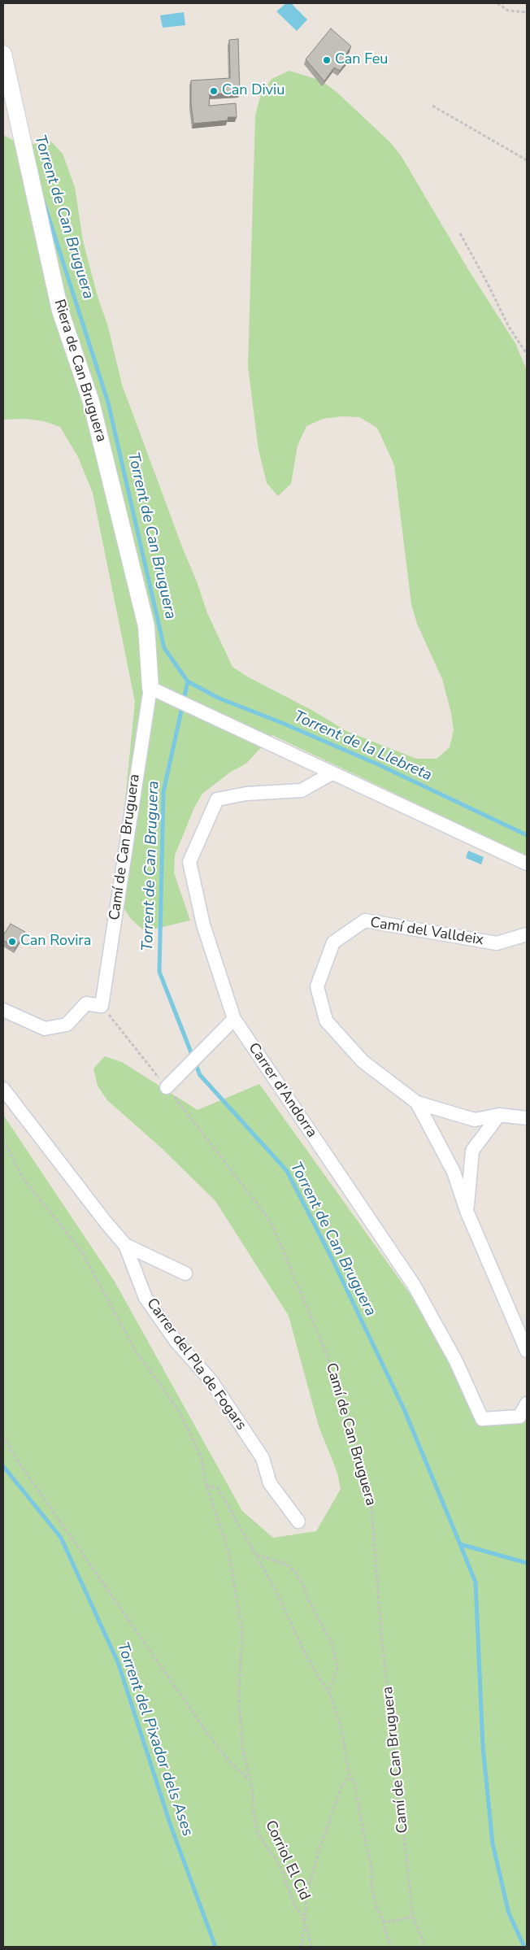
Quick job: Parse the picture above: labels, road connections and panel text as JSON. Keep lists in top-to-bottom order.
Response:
{
  "streets": {
    "street": [
      "Riera de Can Bruguera",
      "Camí de Can Bruguera",
      "Camí del Valldeix",
      "Carrer d'Andorra",
      "Carrer del Pla de Fogars"
    ],
    "path": ["Corriol El Cid"]
  },
  "crossings": [
    ["Riera de Can Bruguera", "Camí de Can Bruguera"]
  ],
  "water": ["Torrent de Can Bruguera", "Torrent de la Llebreta", "Torrent del Pixador dels Ases"],
  "places": ["Can Feu", "Can Diviu", "Can Rovira"]
}
